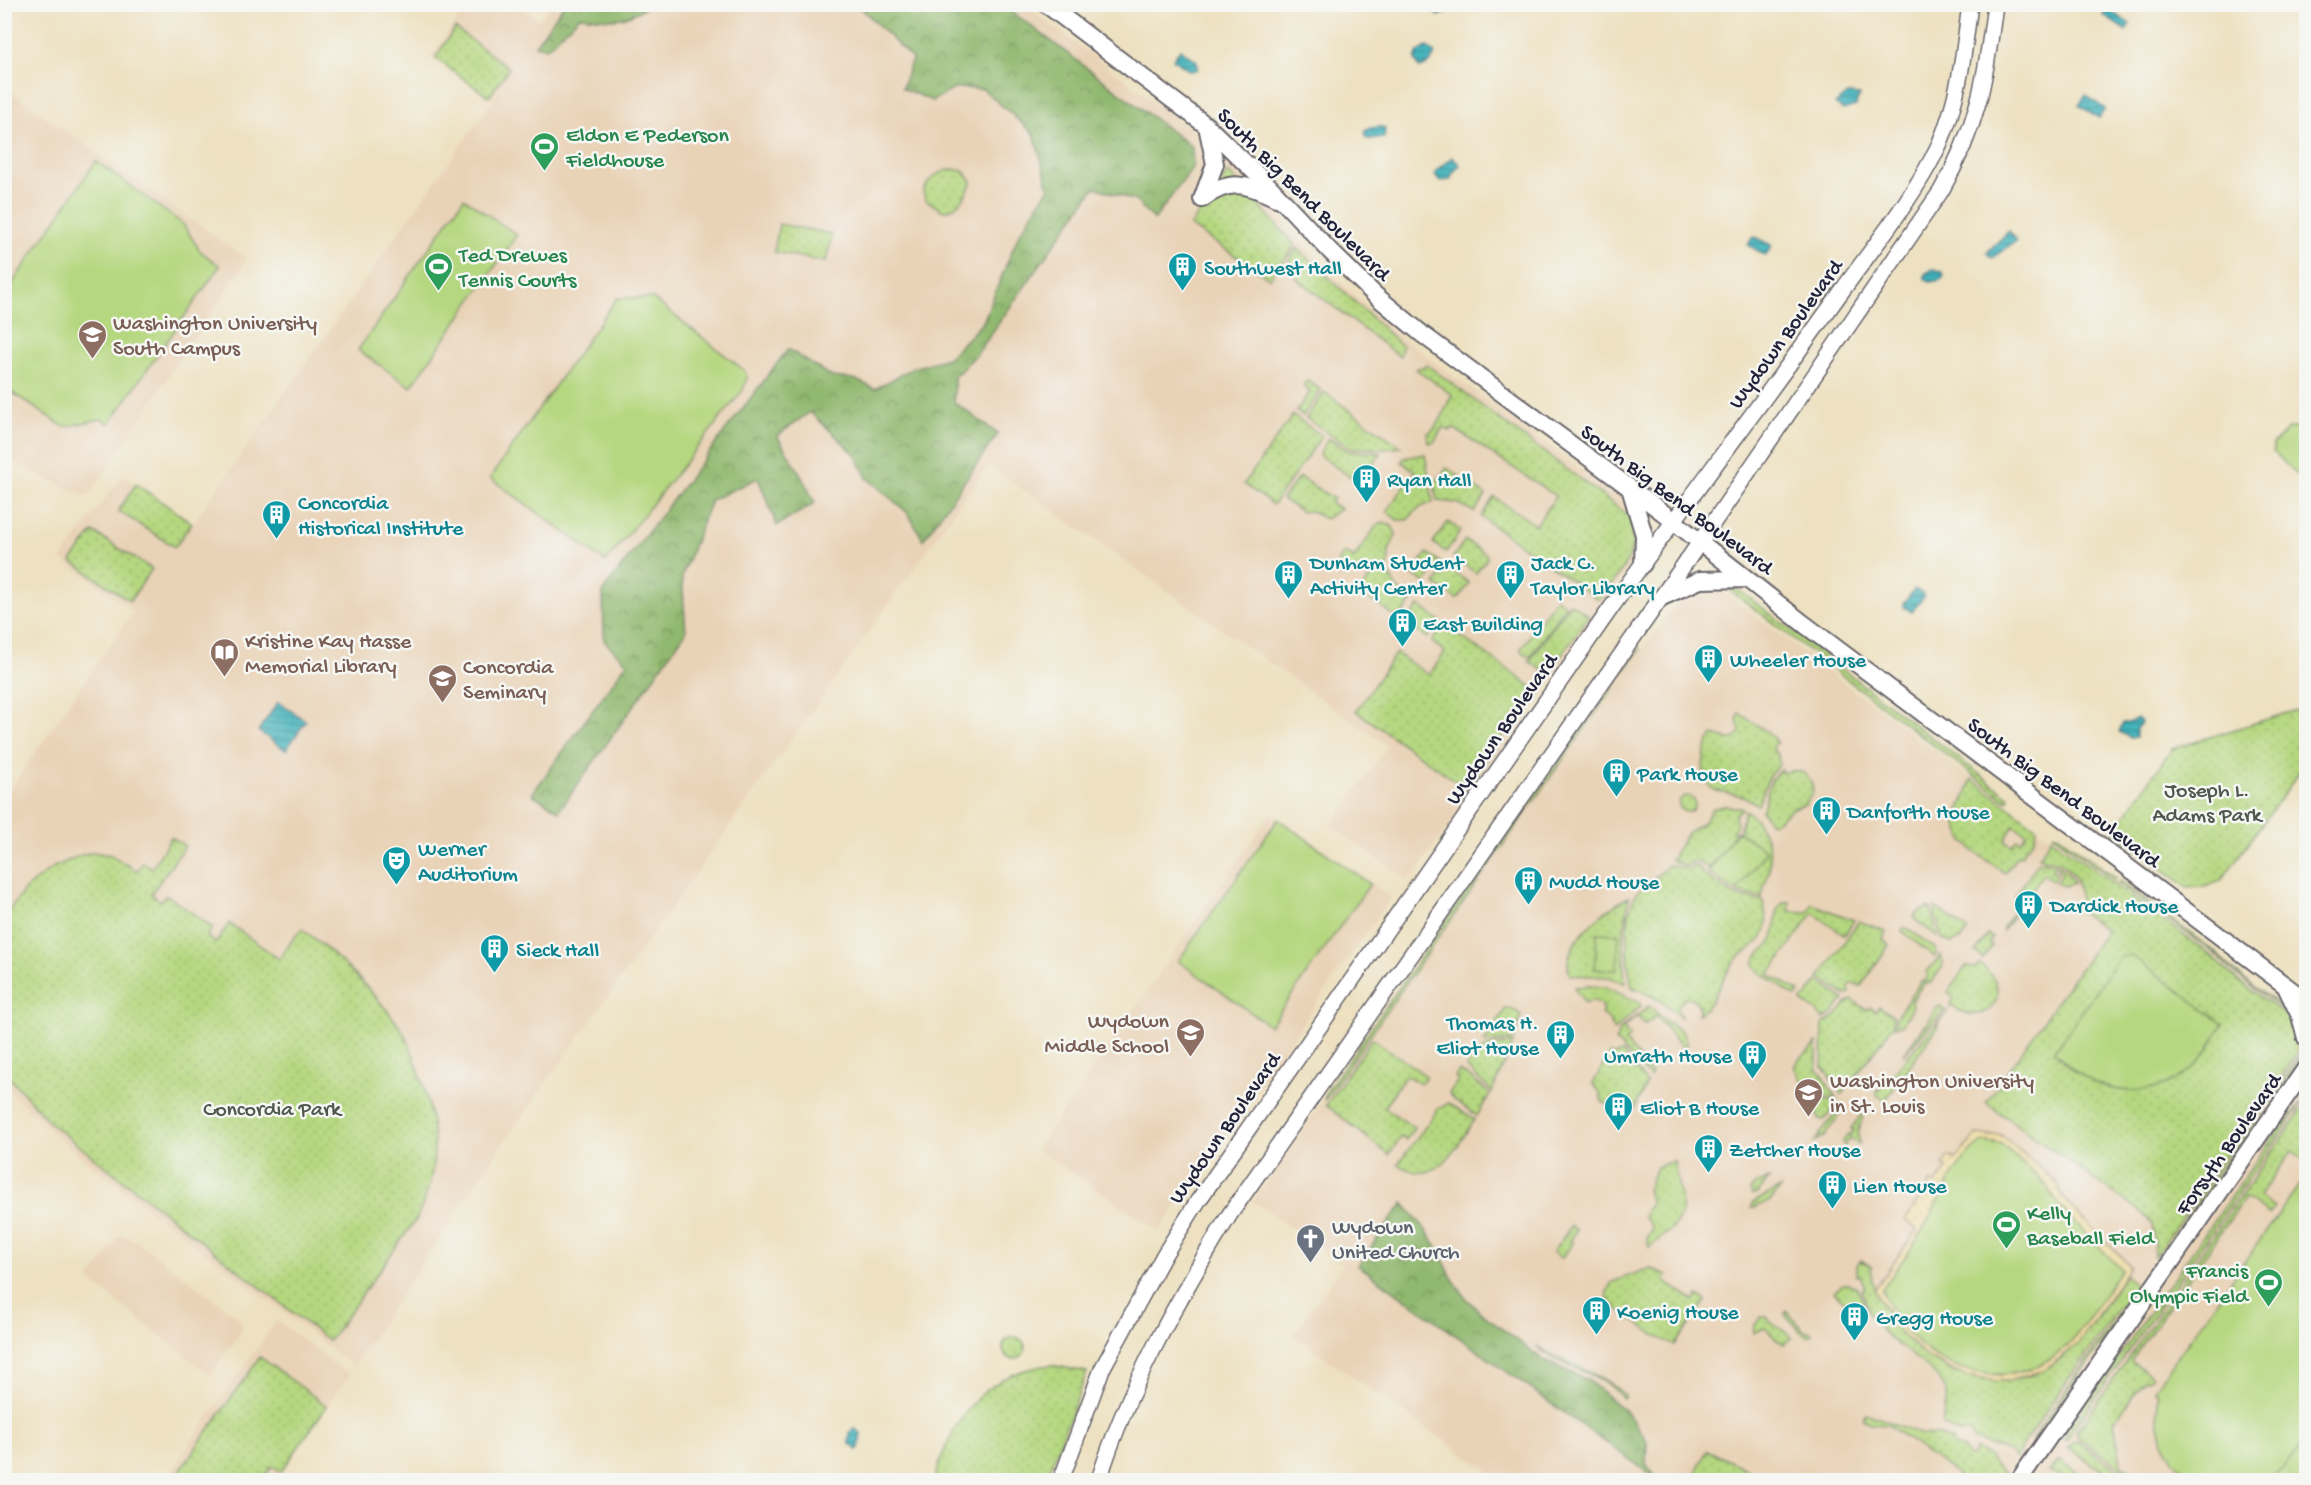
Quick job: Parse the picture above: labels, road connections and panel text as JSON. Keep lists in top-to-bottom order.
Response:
{
  "streets": {
    "main road": ["South Big Bend Boulevard", "Forsyth Boulevard"],
    "street": ["Wydown Boulevard"]
  },
  "crossings": [
    ["South Big Bend Boulevard", "Wydown Boulevard"]
  ],
  "parks": ["Joseph L. Adams Park", "Concordia Park"],
  "places": {
    "sports": [
      "Eldon E Pederson Fieldhouse",
      "Ted Drewes Tennis Courts",
      "Kelly Baseball Field",
      "Francis Olympic Field"
    ],
    "building": [
      "Southwest Hall",
      "Ryan Hall",
      "Concordia Historical Institute",
      "Dunham Student Activity Center",
      "Jack C. Taylor Library",
      "East Building",
      "Wheeler House",
      "Park House",
      "Danforth House",
      "Mudd House",
      "Dardick House",
      "Sieck Hall",
      "Thomas H. Eliot House",
      "Umrath House",
      "Eliot B House",
      "Zetcher House",
      "Lien House",
      "Koenig House",
      "Gregg House"
    ],
    "school or university": [
      "Washington University South Campus",
      "Concordia Seminary",
      "Wydown Middle School",
      "Washington University in St. Louis"
    ],
    "library": ["Kristine Kay Hasse Memorial Library"],
    "theatre": ["Werner Auditorium"],
    "church": ["Wydown United Church"]
  }
}
